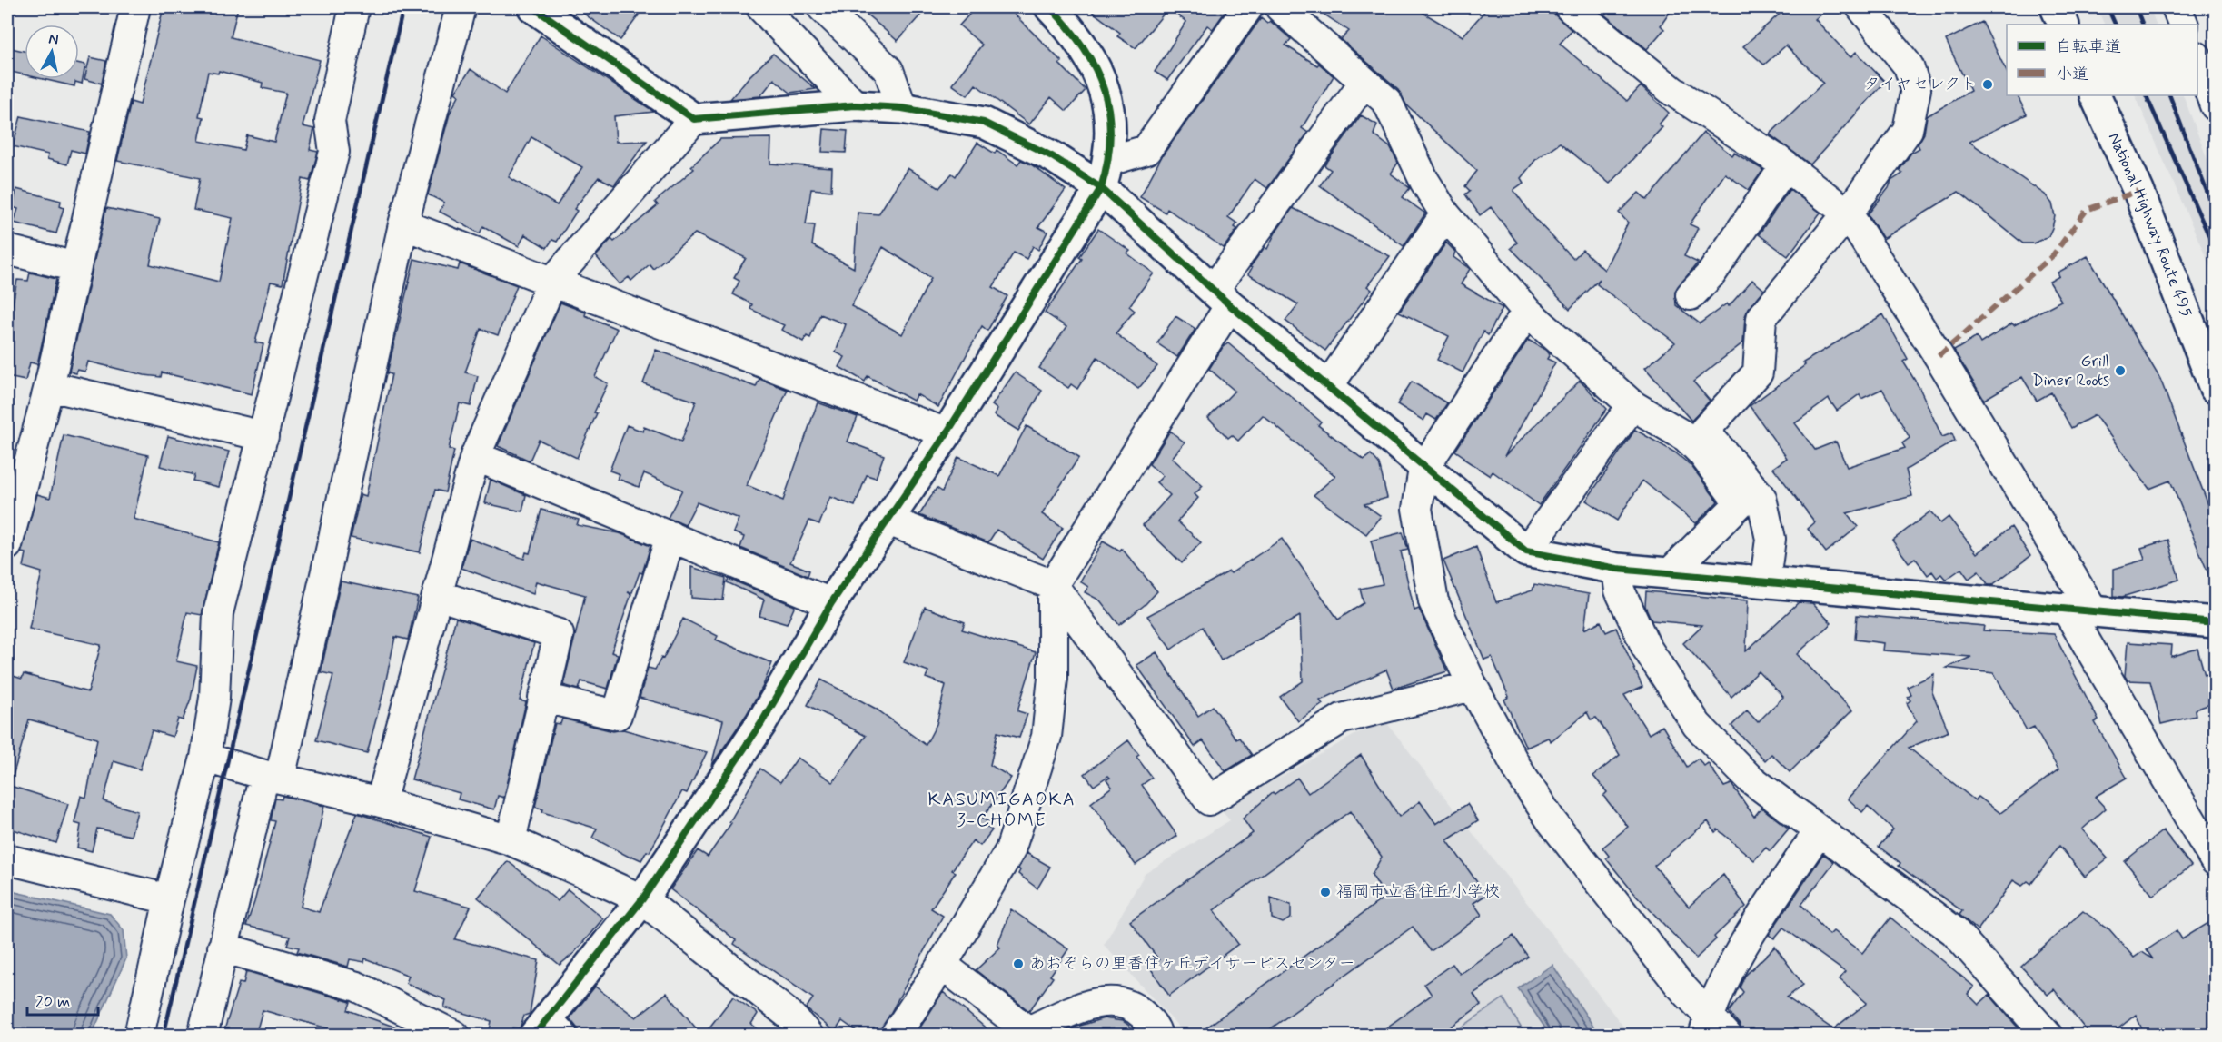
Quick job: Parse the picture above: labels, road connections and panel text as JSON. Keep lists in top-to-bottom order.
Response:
{
  "streets": {
    "main road": ["National Highway Route 495"]
  },
  "districts": ["KASUMIGAOKA 3-CHOME"],
  "places": [
    "タイヤセレクト",
    "Grill Diner Roots",
    "福岡市立香住丘小学校",
    "あおぞらの里香住ヶ丘デイサービスセンター"
  ],
  "legend": ["自転車道", "小道"],
  "scale_bar": "20 m",
  "north": "top"
}
